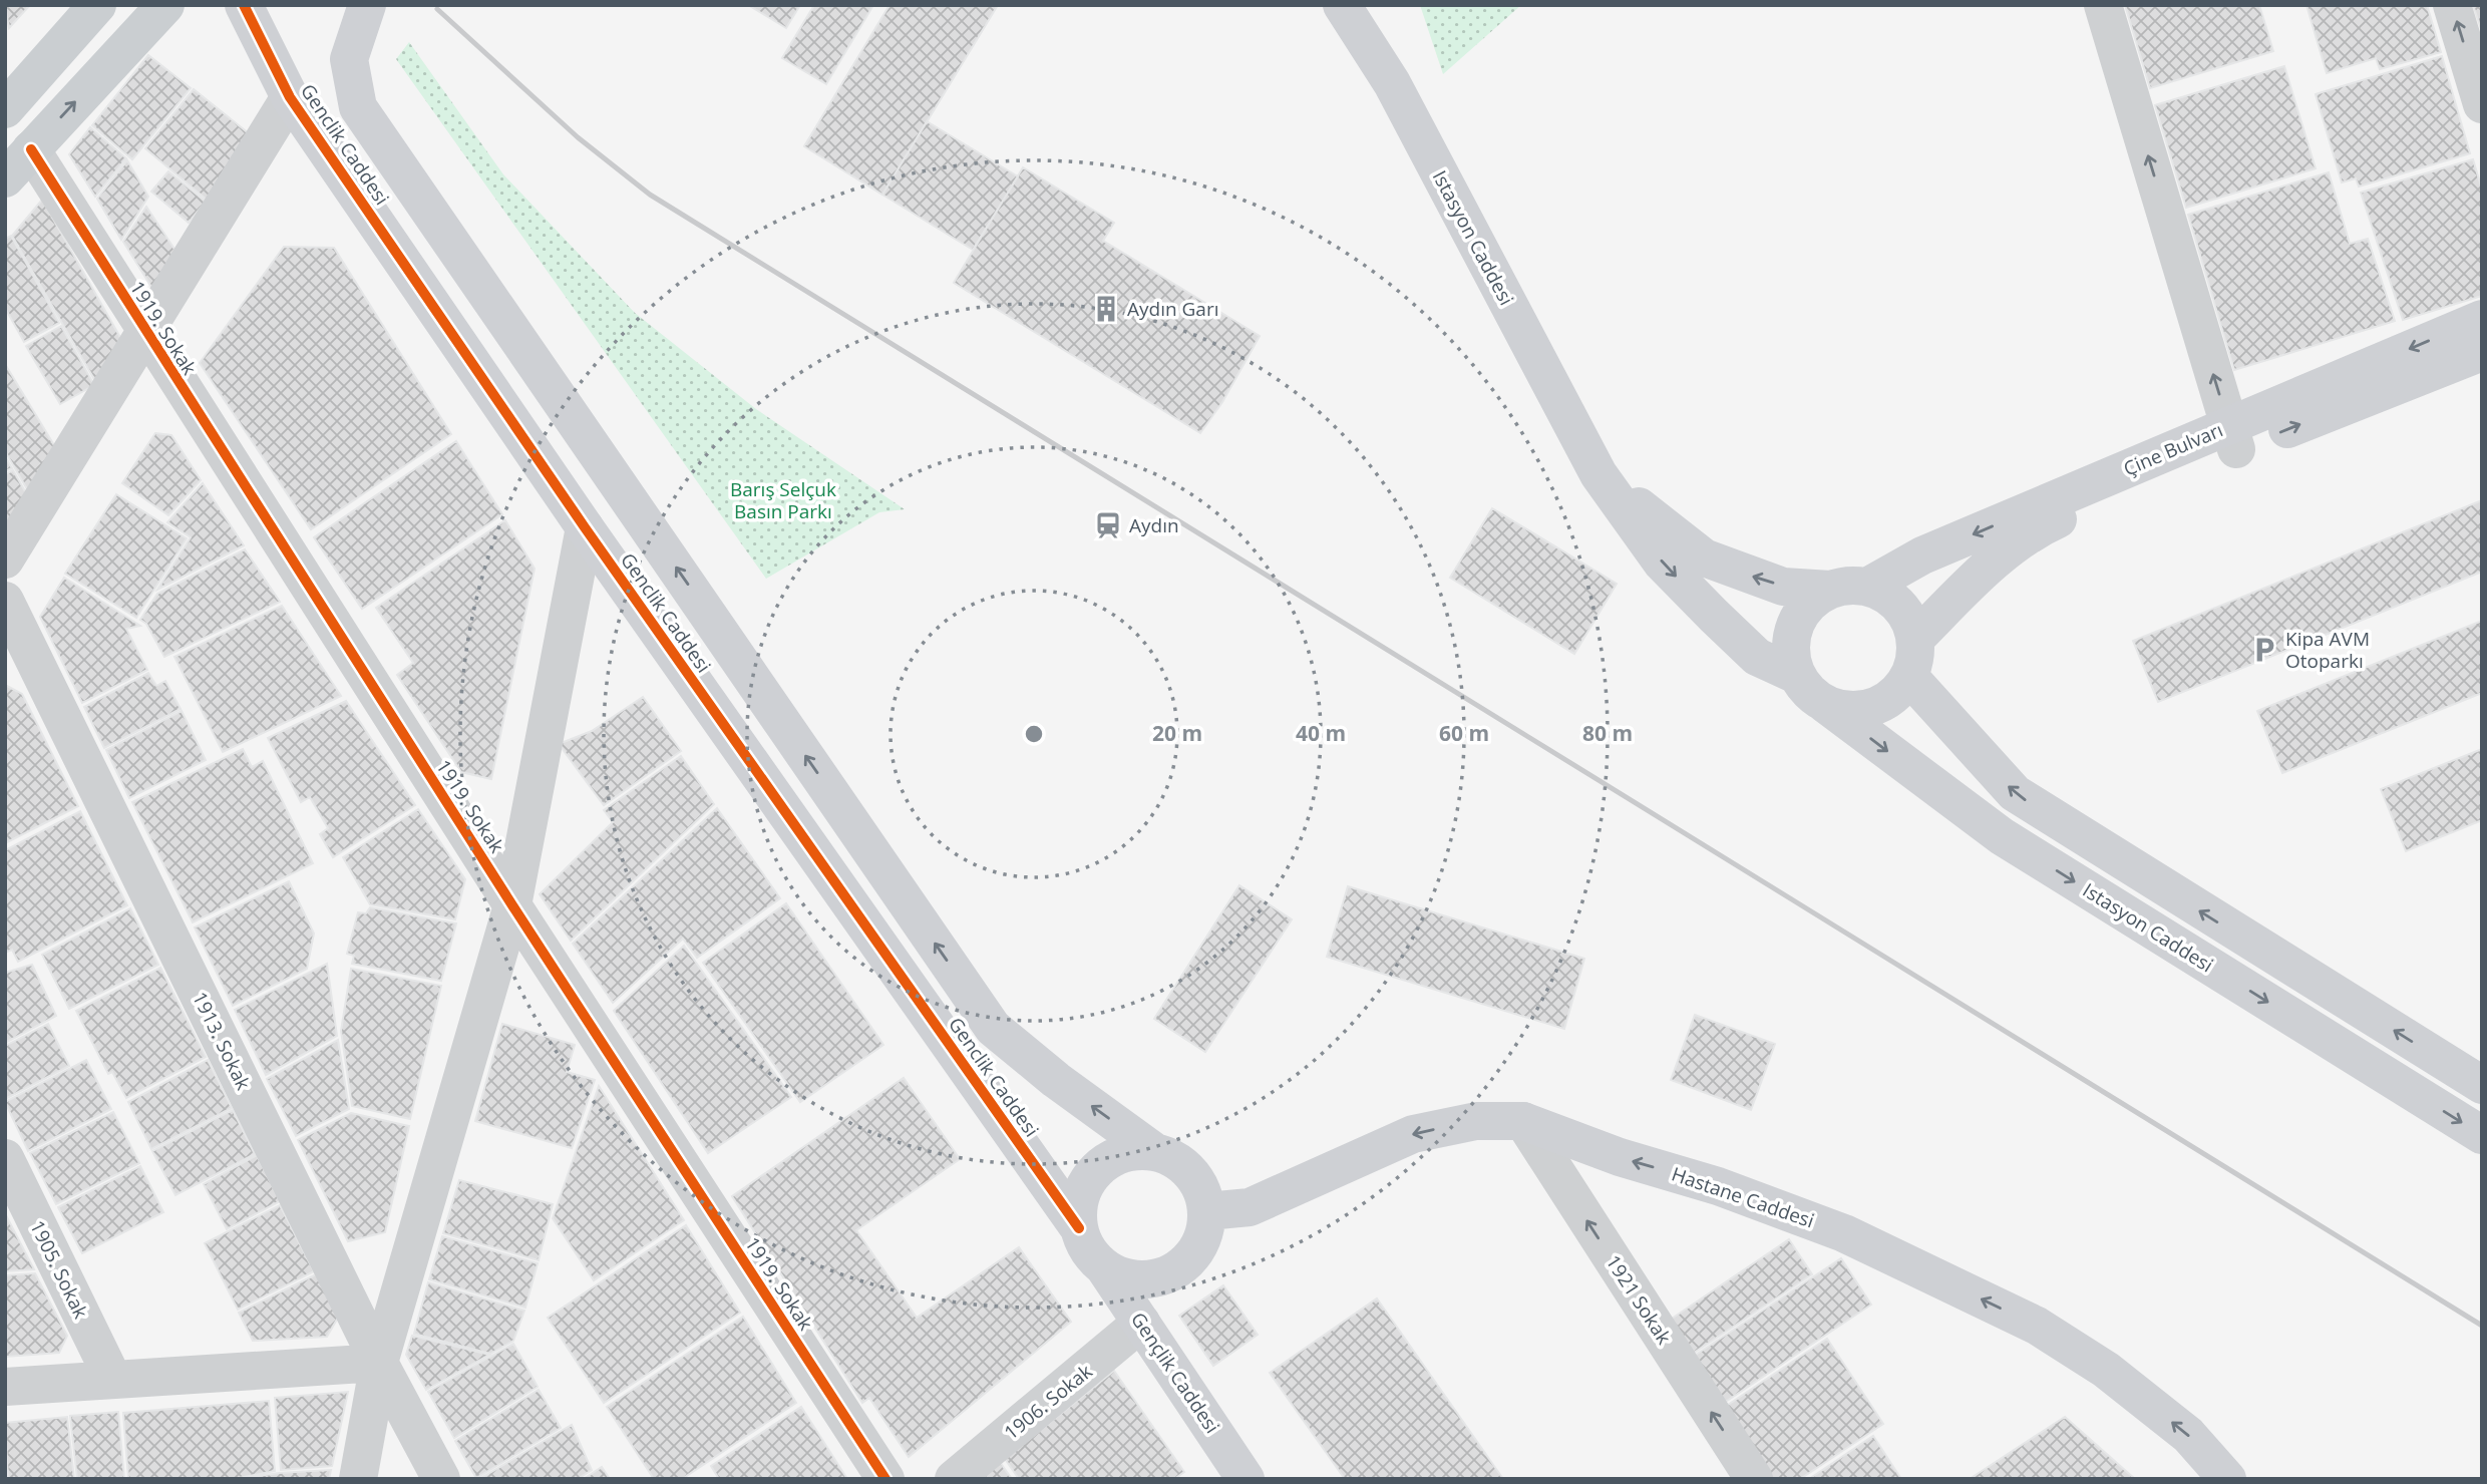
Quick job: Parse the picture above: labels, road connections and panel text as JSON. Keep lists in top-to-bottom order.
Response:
{
  "streets": {
    "street": [
      "Genclik Caddesi",
      "Istasyon Caddesi",
      "1919. Sokak",
      "Çine Bulvarı",
      "1913. Sokak",
      "Hastane Caddesi",
      "1905. Sokak",
      "1921 Sokak",
      "Gençlik Caddesi",
      "1906. Sokak"
    ]
  },
  "crossings": [
    ["Genclik Caddesi", "Hastane Caddesi"],
    ["Genclik Caddesi", "Gençlik Caddesi"],
    ["Istasyon Caddesi", "Çine Bulvarı"],
    ["Hastane Caddesi", "1921 Sokak"],
    ["Hastane Caddesi", "Gençlik Caddesi"],
    ["Gençlik Caddesi", "1906. Sokak"]
  ],
  "one_way": ["Hastane Caddesi", "1921 Sokak"],
  "parks": ["Barış Selçuk Basın Parkı"],
  "places": {
    "building": ["Aydın Garı"],
    "station": ["Aydın"],
    "parking": ["Kipa AVM Otoparkı"]
  },
  "rings": [
    "20 m",
    "40 m",
    "60 m",
    "80 m"
  ]
}
